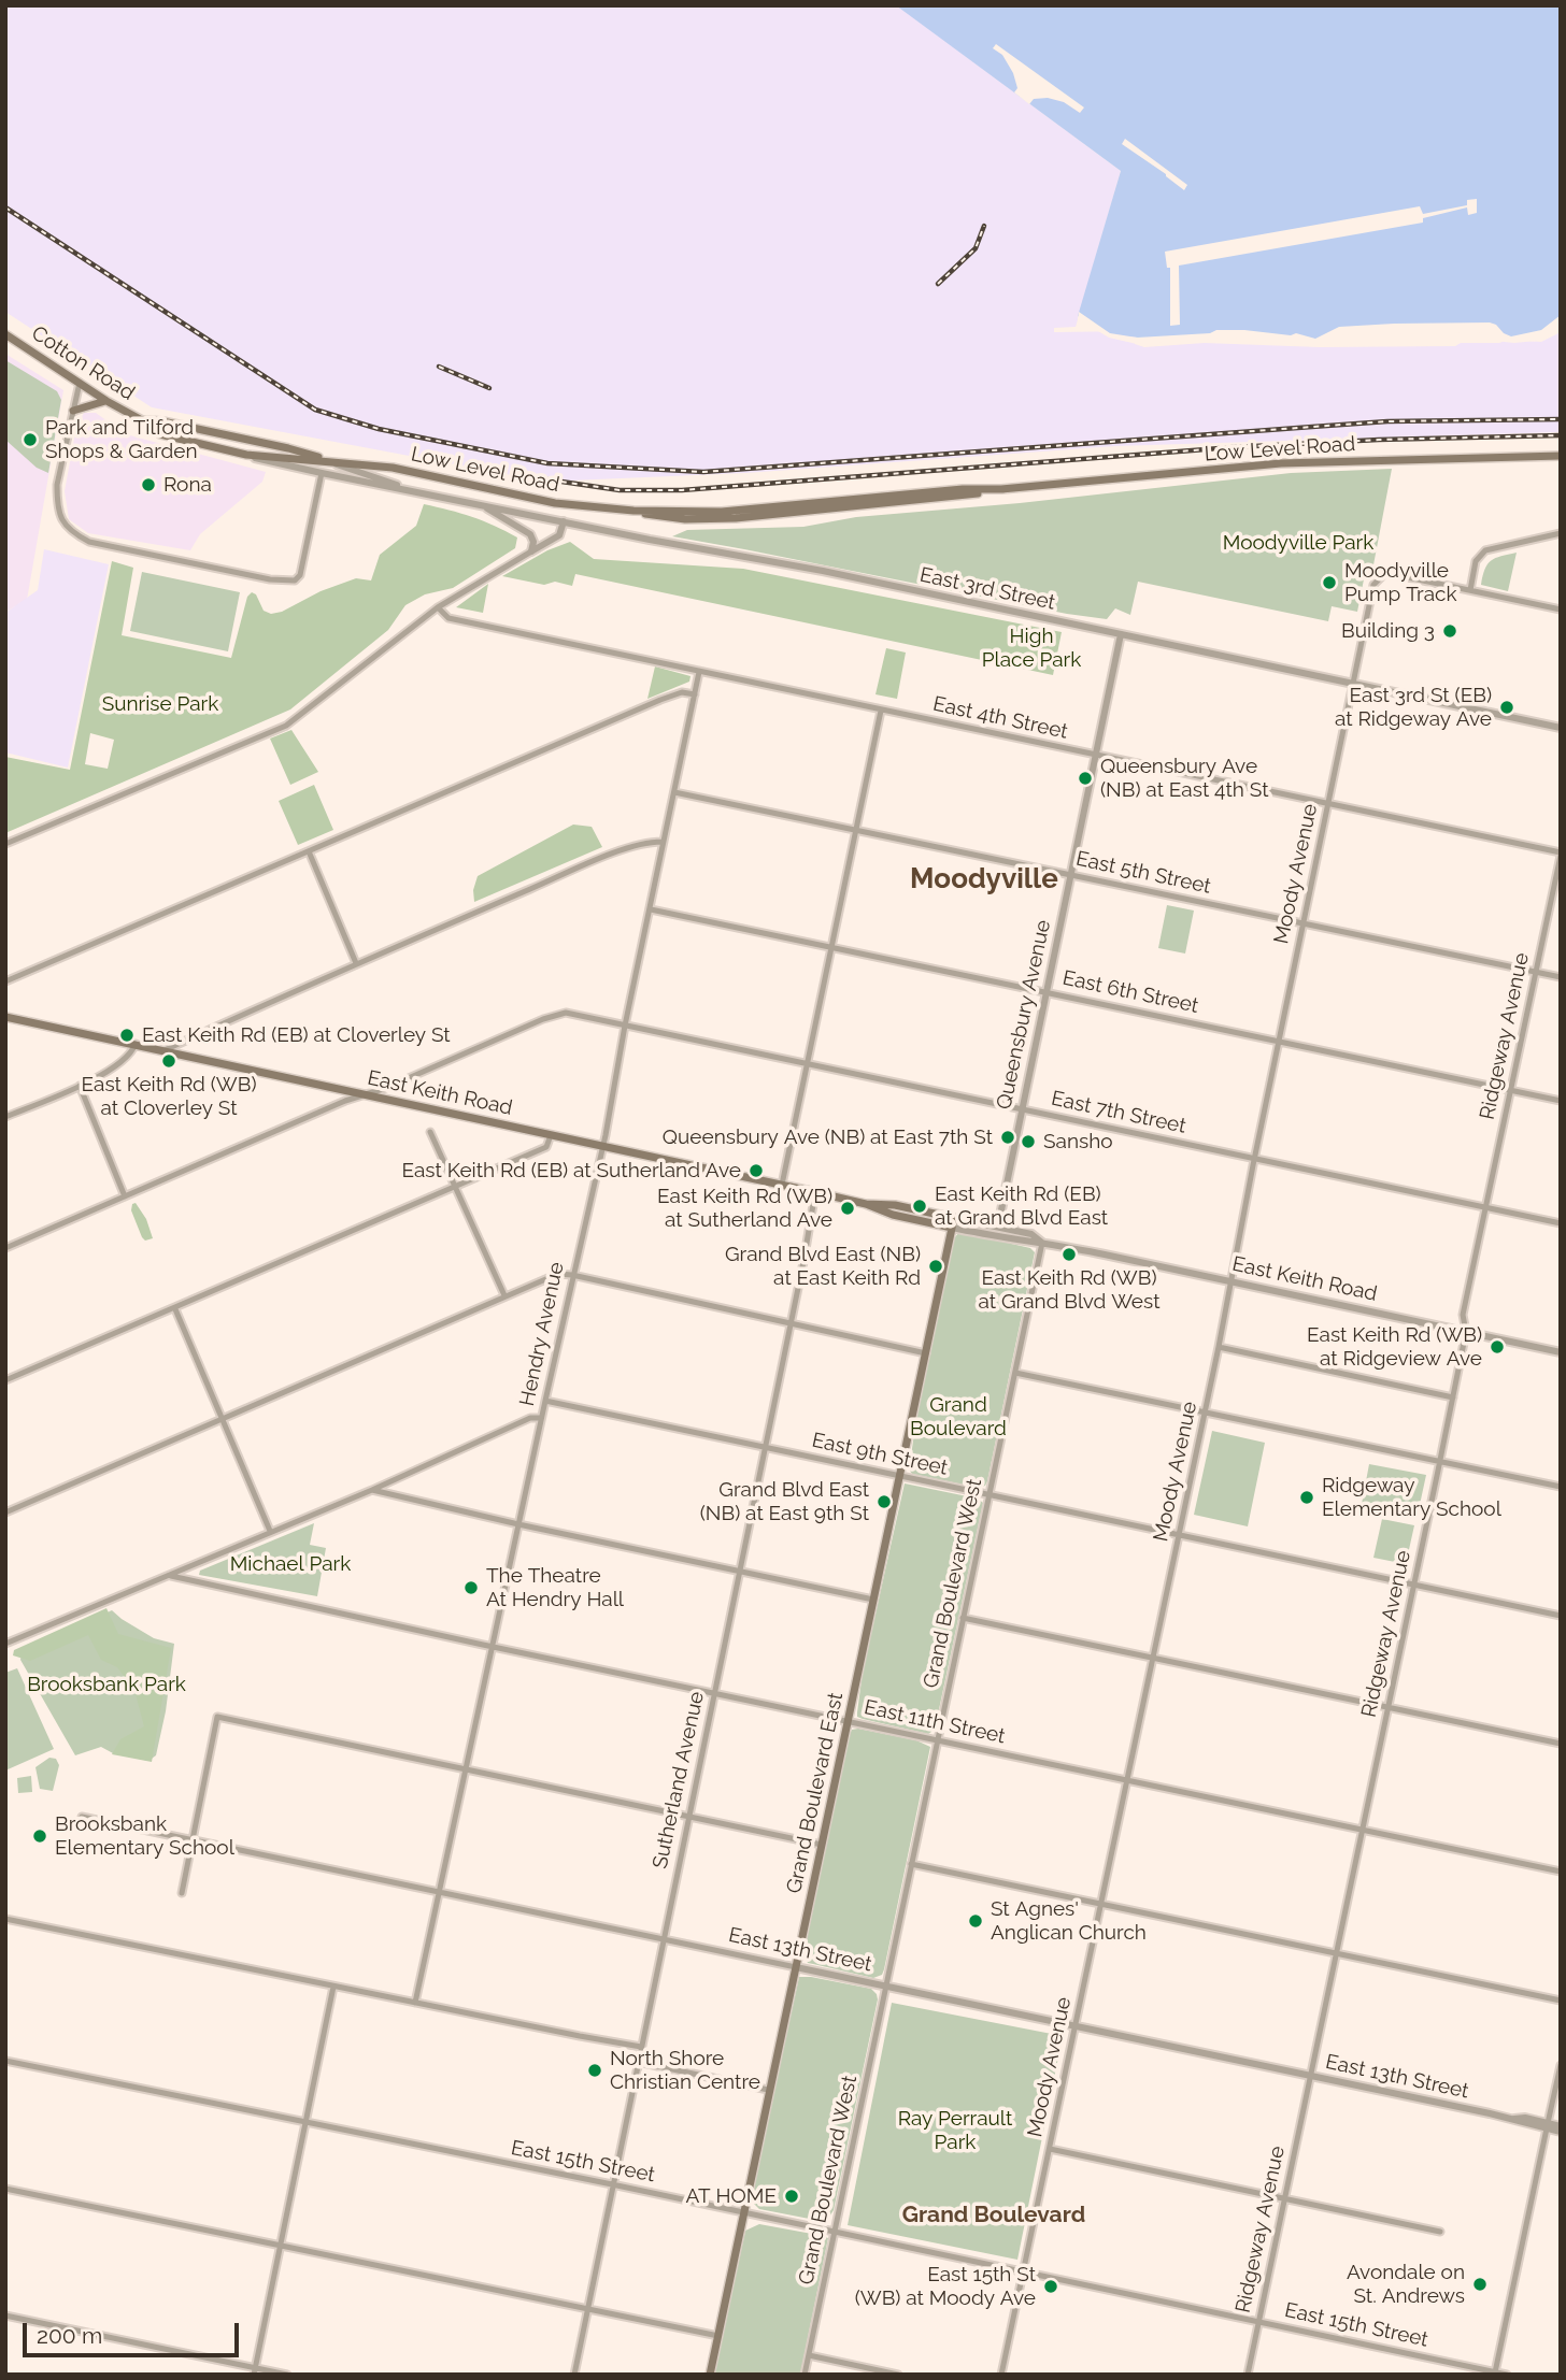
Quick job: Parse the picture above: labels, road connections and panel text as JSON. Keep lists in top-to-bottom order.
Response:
{
  "streets": {
    "main road": [
      "Cotton Road",
      "Low Level Road",
      "East Keith Road",
      "Grand Boulevard East"
    ],
    "street": [
      "East 3rd Street",
      "East 4th Street",
      "East 5th Street",
      "Moody Avenue",
      "East 6th Street",
      "Queensbury Avenue",
      "Ridgeway Avenue",
      "East 7th Street",
      "Hendry Avenue",
      "East 9th Street",
      "Grand Boulevard West",
      "East 11th Street",
      "Sutherland Avenue",
      "East 13th Street",
      "East 15th Street"
    ]
  },
  "crossings": [
    ["Cotton Road", "Low Level Road"],
    ["Cotton Road", "East 3rd Street"],
    ["Low Level Road", "East 3rd Street"],
    ["East 3rd Street", "Moody Avenue"],
    ["East 3rd Street", "Queensbury Avenue"],
    ["East 4th Street", "Moody Avenue"],
    ["East 4th Street", "Queensbury Avenue"],
    ["East 4th Street", "Ridgeway Avenue"],
    ["East 4th Street", "Hendry Avenue"],
    ["East 5th Street", "Moody Avenue"],
    ["East 5th Street", "Queensbury Avenue"],
    ["East 5th Street", "Ridgeway Avenue"],
    ["East 5th Street", "Hendry Avenue"],
    ["Moody Avenue", "East 6th Street"],
    ["Moody Avenue", "East Keith Road"],
    ["Moody Avenue", "East 7th Street"],
    ["Moody Avenue", "East 9th Street"],
    ["Moody Avenue", "East 11th Street"],
    ["Moody Avenue", "East 13th Street"],
    ["Moody Avenue", "East 15th Street"],
    ["East 6th Street", "Queensbury Avenue"],
    ["East 6th Street", "Ridgeway Avenue"],
    ["East 6th Street", "Hendry Avenue"],
    ["Queensbury Avenue", "East Keith Road"],
    ["Queensbury Avenue", "East 7th Street"],
    ["Ridgeway Avenue", "East Keith Road"],
    ["Ridgeway Avenue", "East 7th Street"],
    ["Ridgeway Avenue", "East 9th Street"],
    ["Ridgeway Avenue", "East 11th Street"],
    ["Ridgeway Avenue", "East 13th Street"],
    ["Ridgeway Avenue", "East 15th Street"],
    ["East Keith Road", "East 7th Street"],
    ["East Keith Road", "Hendry Avenue"],
    ["East Keith Road", "Grand Boulevard West"],
    ["East Keith Road", "Sutherland Avenue"],
    ["East Keith Road", "Grand Boulevard East"],
    ["East 7th Street", "Hendry Avenue"],
    ["Hendry Avenue", "East 9th Street"],
    ["Hendry Avenue", "East 11th Street"],
    ["Hendry Avenue", "East 13th Street"],
    ["East 9th Street", "Grand Boulevard West"],
    ["East 9th Street", "Sutherland Avenue"],
    ["East 9th Street", "Grand Boulevard East"],
    ["Grand Boulevard West", "East 11th Street"],
    ["Grand Boulevard West", "East 13th Street"],
    ["Grand Boulevard West", "East 15th Street"],
    ["East 11th Street", "Sutherland Avenue"],
    ["East 11th Street", "Grand Boulevard East"],
    ["Sutherland Avenue", "East 13th Street"],
    ["Sutherland Avenue", "East 15th Street"],
    ["Grand Boulevard East", "East 13th Street"],
    ["Grand Boulevard East", "East 15th Street"]
  ],
  "districts": ["Moodyville", "Grand Boulevard"],
  "parks": [
    "Moodyville Park",
    "High Place Park",
    "Sunrise Park",
    "Grand Boulevard",
    "Michael Park",
    "Brooksbank Park",
    "Ray Perrault Park"
  ],
  "places": [
    "Park and Tilford Shops & Garden",
    "Rona",
    "Moodyville Pump Track",
    "Building 3",
    "East 3rd St (EB) at Ridgeway Ave",
    "Queensbury Ave (NB) at East 4th St",
    "East Keith Rd (EB) at Cloverley St",
    "East Keith Rd (WB) at Cloverley St",
    "Queensbury Ave (NB) at East 7th St",
    "Sansho",
    "East Keith Rd (EB) at Sutherland Ave",
    "East Keith Rd (EB) at Grand Blvd East",
    "East Keith Rd (WB) at Sutherland Ave",
    "East Keith Rd (WB) at Grand Blvd West",
    "Grand Blvd East (NB) at East Keith Rd",
    "East Keith Rd (WB) at Ridgeview Ave",
    "Ridgeway Elementary School",
    "Grand Blvd East (NB) at East 9th St",
    "The Theatre At Hendry Hall",
    "Brooksbank Elementary School",
    "St Agnes' Anglican Church",
    "North Shore Christian Centre",
    "AT HOME",
    "Avondale on St. Andrews",
    "East 15th St (WB) at Moody Ave"
  ],
  "scale_bar": "200 m"
}
